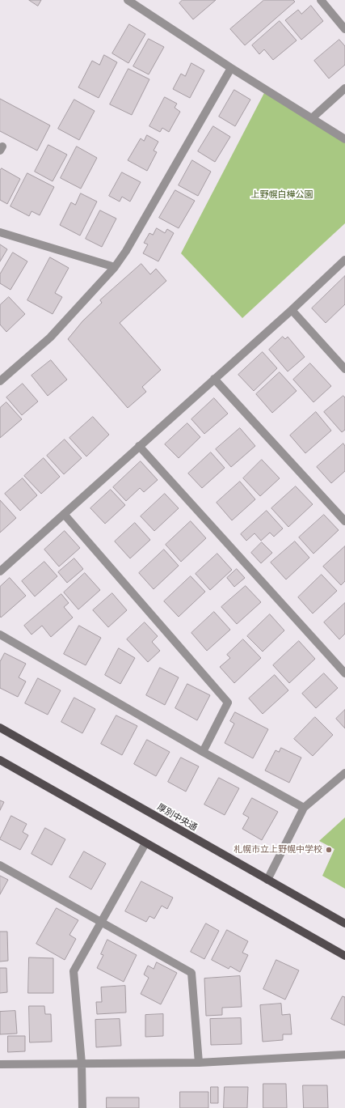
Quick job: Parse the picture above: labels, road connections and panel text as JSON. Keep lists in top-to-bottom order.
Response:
{
  "streets": {
    "main road": ["厚別中央通"]
  },
  "parks": ["上野幌白樺公園"],
  "places": ["札幌市立上野幌中学校"]
}
